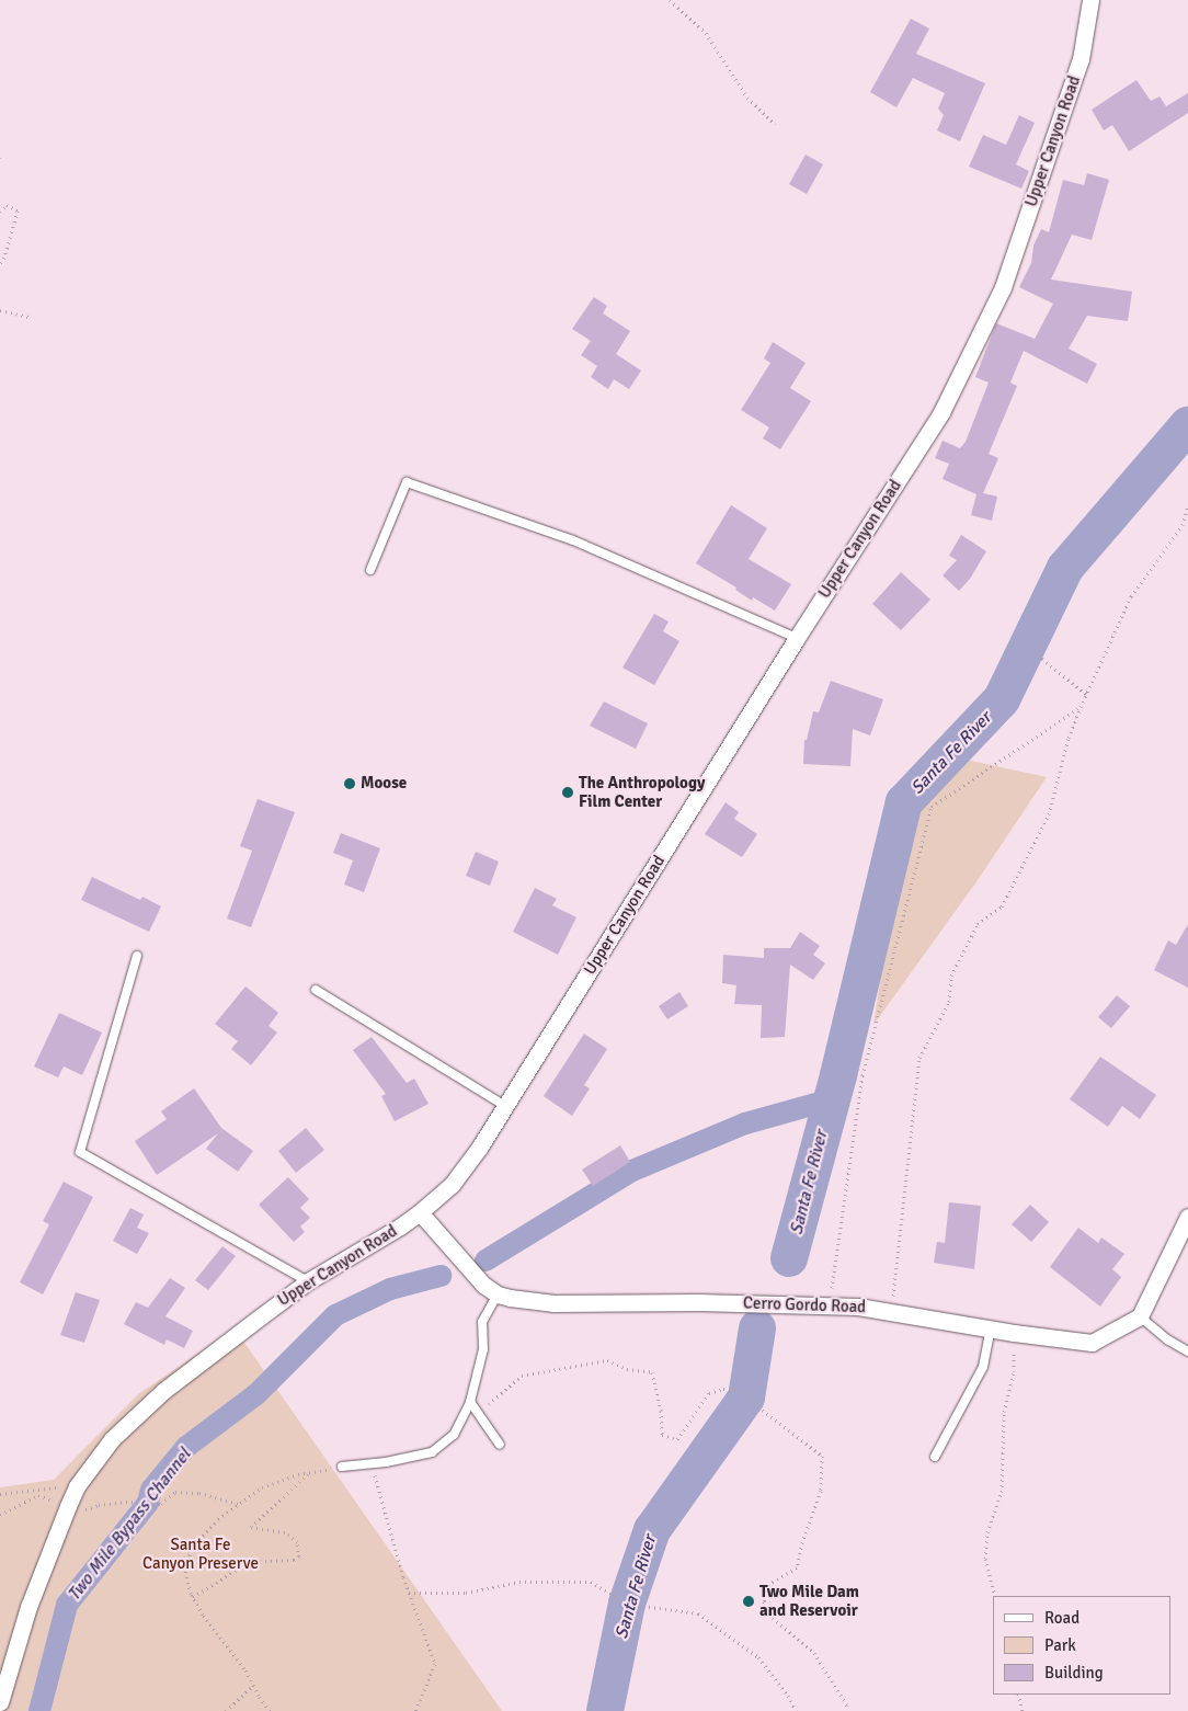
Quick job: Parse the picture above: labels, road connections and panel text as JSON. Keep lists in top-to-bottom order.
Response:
{
  "streets": {
    "street": ["Upper Canyon Road", "Cerro Gordo Road"]
  },
  "crossings": [
    ["Upper Canyon Road", "Cerro Gordo Road"]
  ],
  "water": ["Santa Fe River", "Two Mile Bypass Channel"],
  "parks": ["Santa Fe Canyon Preserve"],
  "places": ["Moose", "The Anthropology Film Center", "Two Mile Dam and Reservoir"],
  "legend": ["Road", "Park", "Building"]
}
